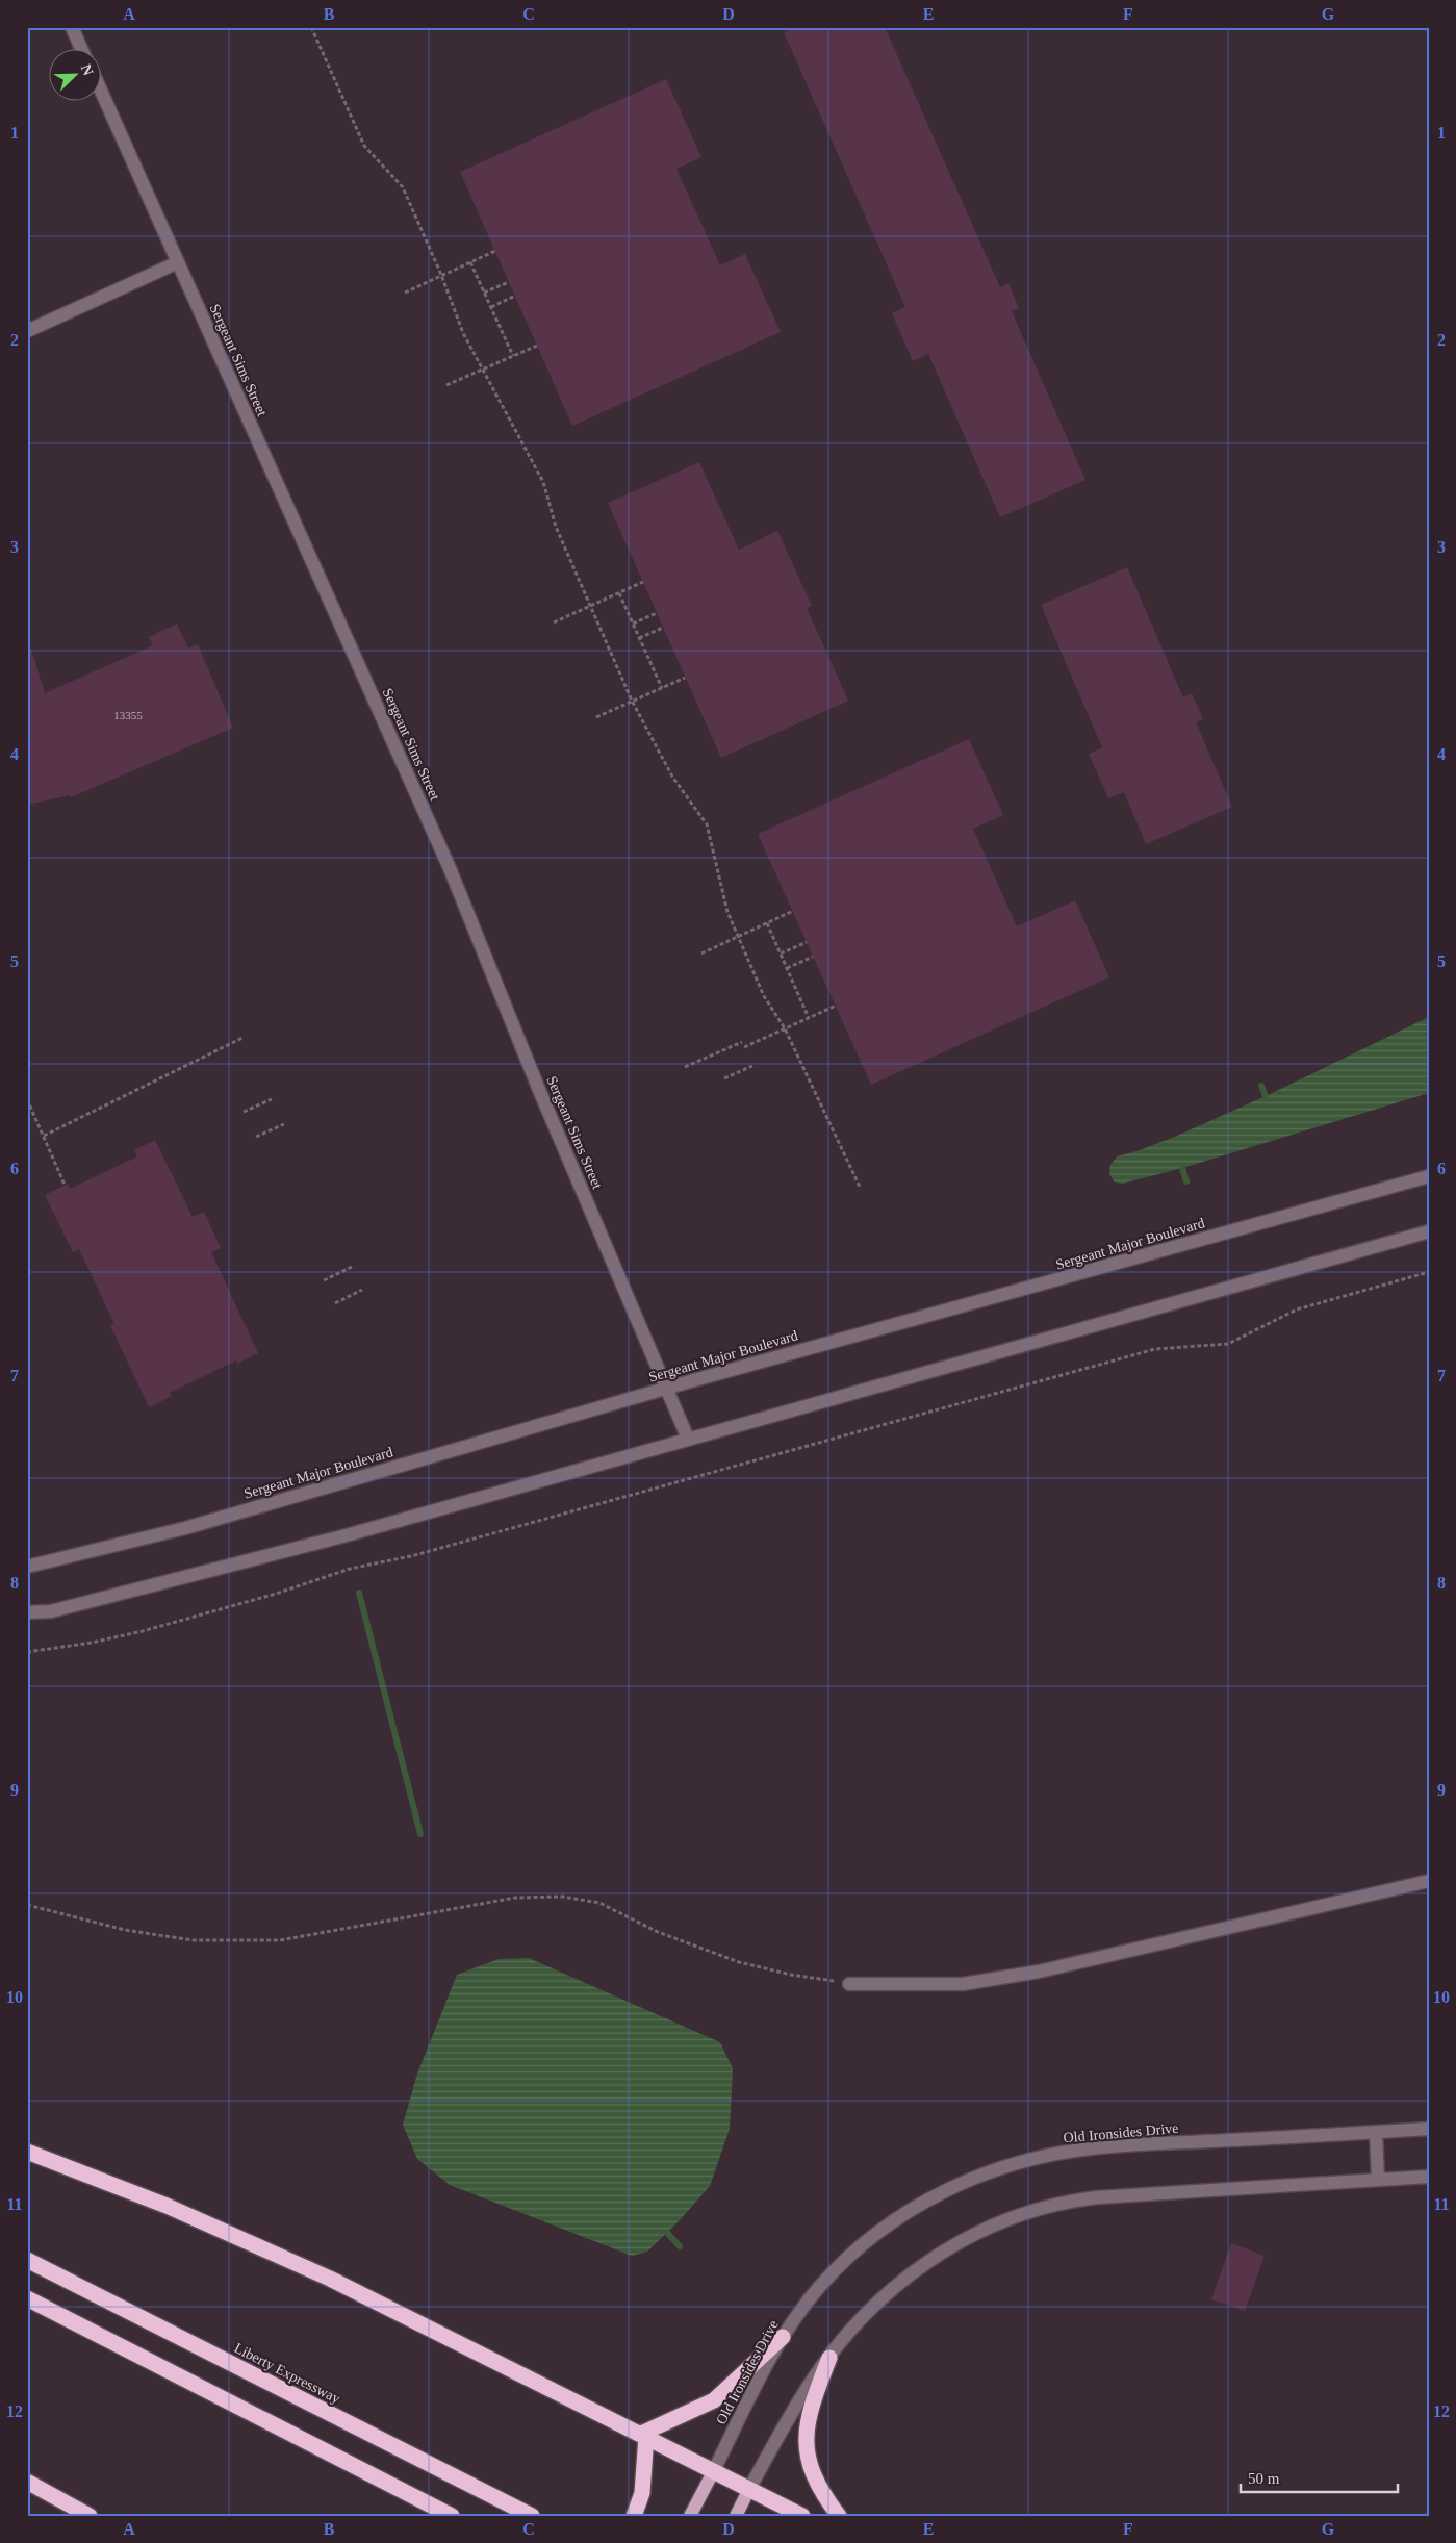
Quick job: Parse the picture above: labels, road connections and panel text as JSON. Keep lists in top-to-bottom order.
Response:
{
  "streets": {
    "highway": ["Liberty Expressway"],
    "street": ["Sergeant Sims Street", "Sergeant Major Boulevard", "Old Ironsides Drive"]
  },
  "crossings": [
    ["Sergeant Sims Street", "Sergeant Major Boulevard"]
  ],
  "house_numbers": ["13355"],
  "scale_bar": "50 m",
  "north": "top right",
  "grid": {
    "columns": [
      "A",
      "B",
      "C",
      "D",
      "E",
      "F",
      "G"
    ],
    "rows": [
      "1",
      "2",
      "3",
      "4",
      "5",
      "6",
      "7",
      "8",
      "9",
      "10",
      "11",
      "12"
    ]
  }
}
